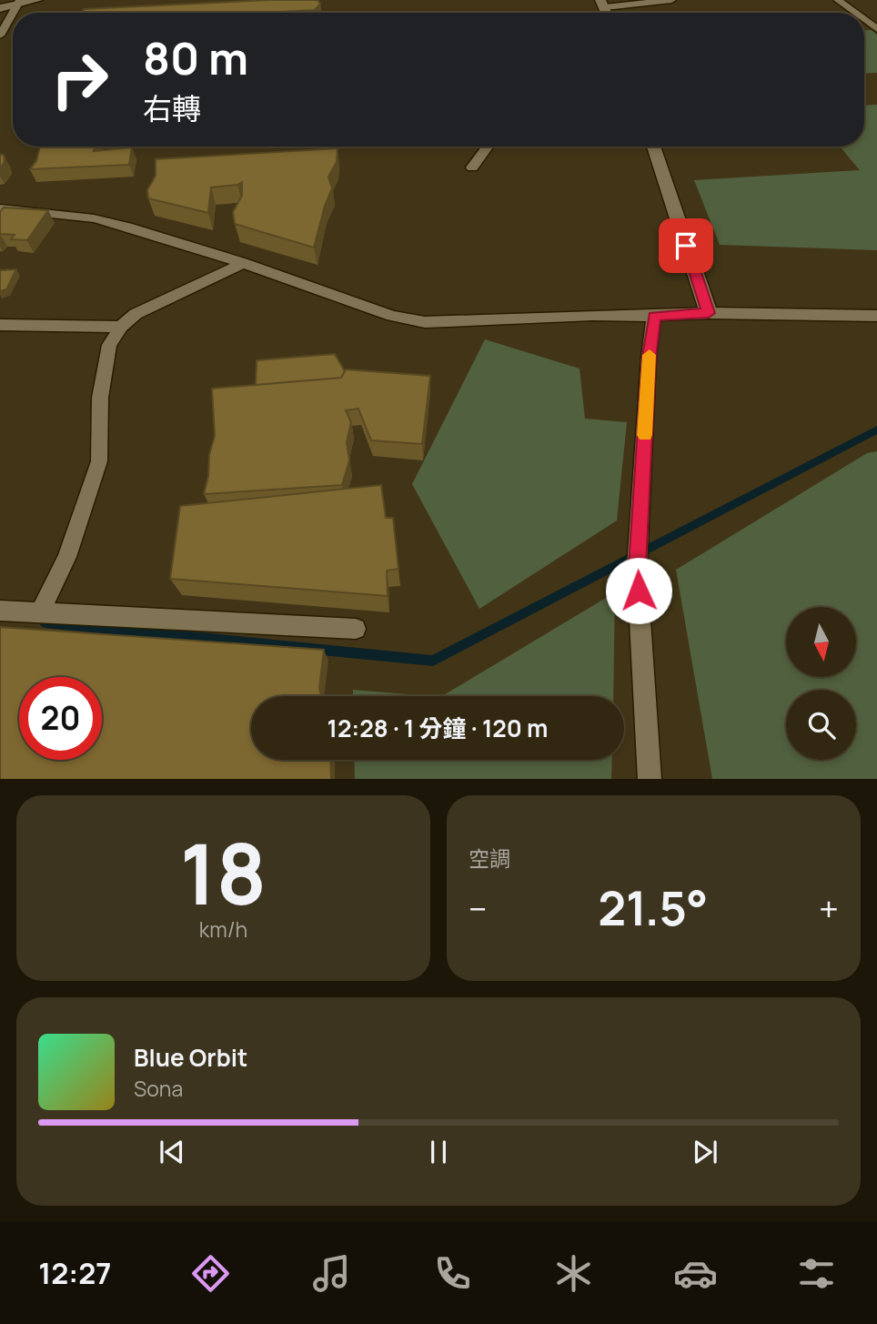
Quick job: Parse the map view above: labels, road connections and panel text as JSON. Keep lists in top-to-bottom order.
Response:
{
  "north": "bottom",
  "page": {
    "turn": ["80 m", "右轉"],
    "limit": "20",
    "trip": "12:28 · 1 分鐘 · 120 m",
    "tile": [
      ["18", "km/h"],
      "空調"
    ],
    "heat": ["−", "21.5°", "+"],
    "song": ["Blue Orbit", "Sona"],
    "tabs": "12:27"
  }
}
